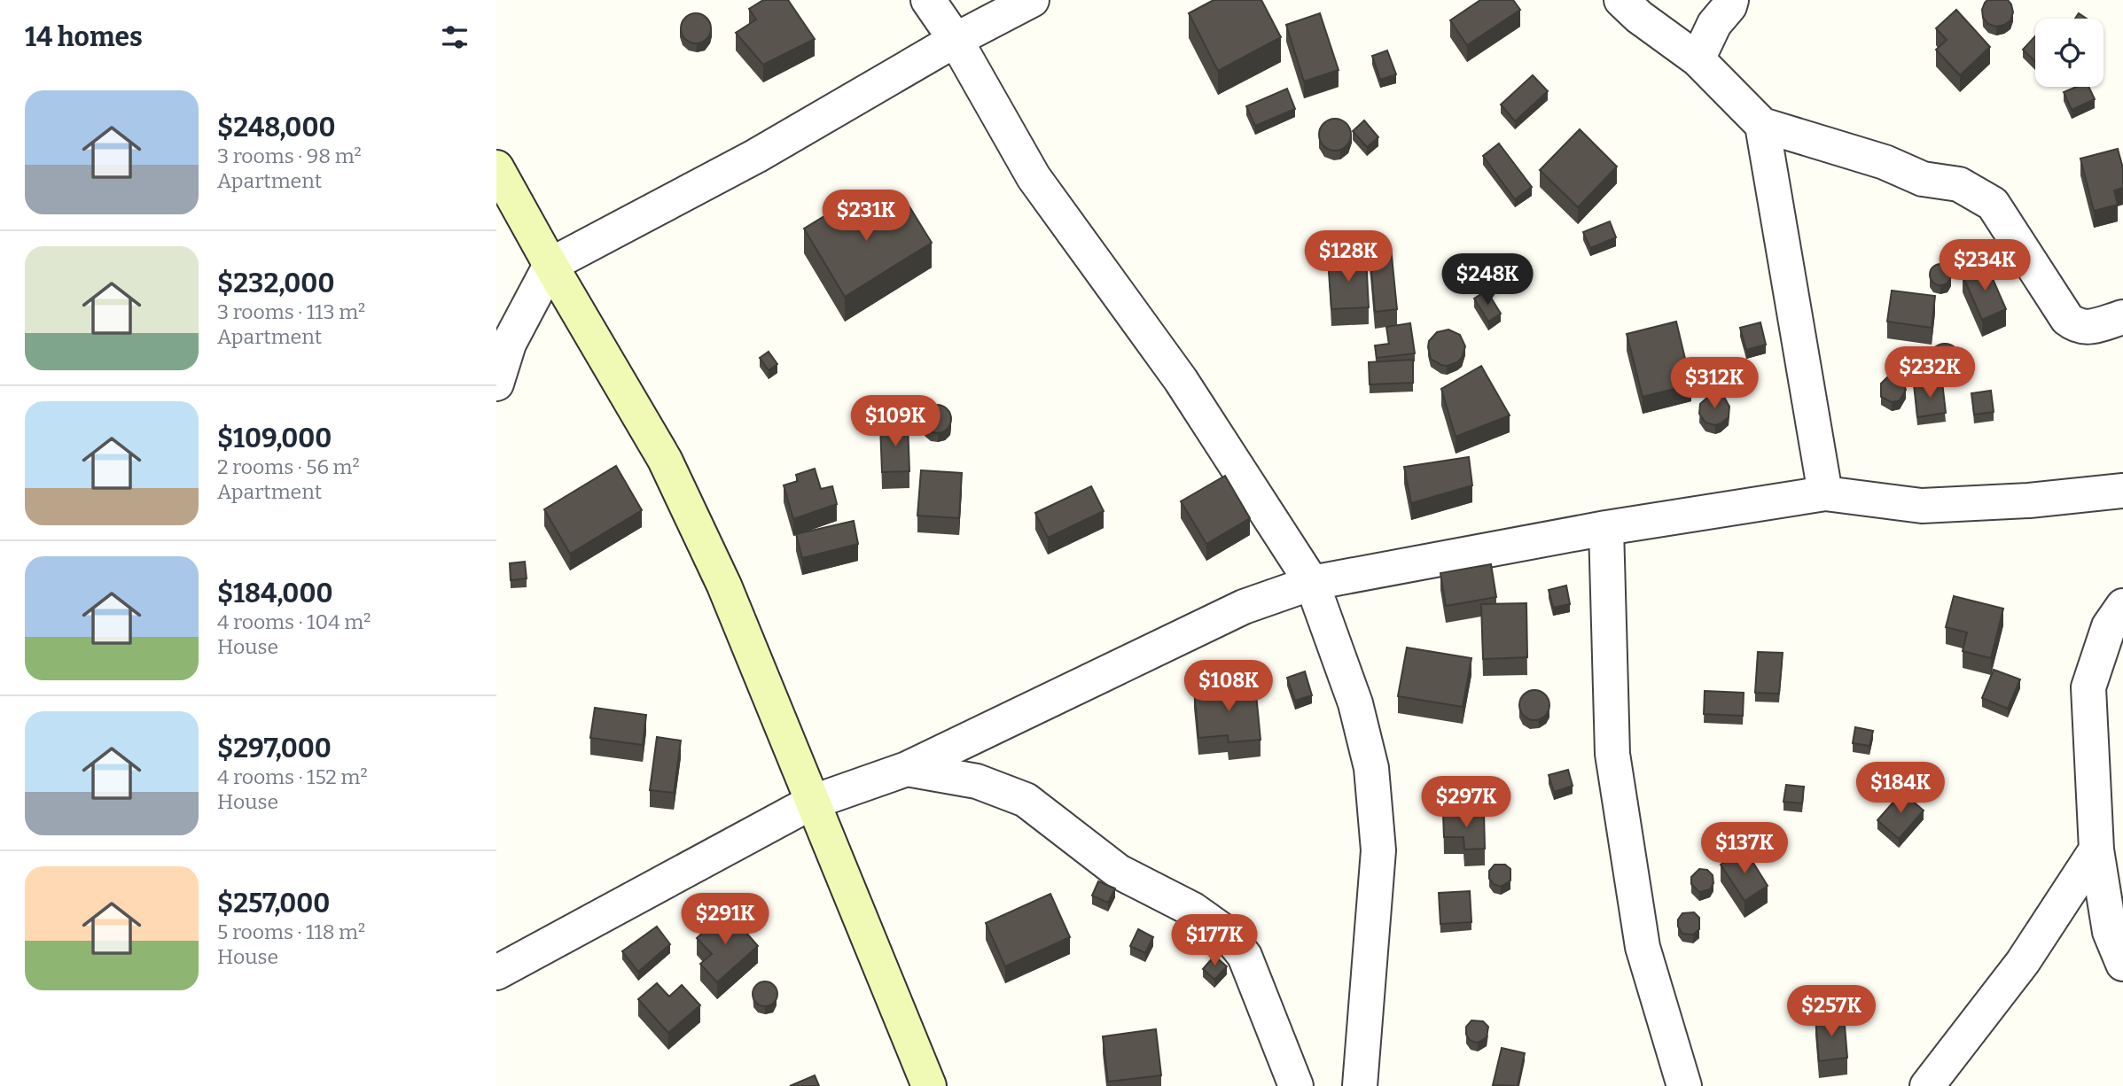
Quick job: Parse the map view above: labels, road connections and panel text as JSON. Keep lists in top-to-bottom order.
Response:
{
  "page": {
    "heading": "14 homes",
    "list": [
      {
        "name": "$248,000",
        "note": "3 rooms · 98 m² · Apartment"
      },
      {
        "name": "$232,000",
        "note": "3 rooms · 113 m² · Apartment"
      },
      {
        "name": "$109,000",
        "note": "2 rooms · 56 m² · Apartment"
      },
      {
        "name": "$184,000",
        "note": "4 rooms · 104 m² · House"
      },
      {
        "name": "$297,000",
        "note": "4 rooms · 152 m² · House"
      },
      {
        "name": "$257,000",
        "note": "5 rooms · 118 m² · House"
      }
    ],
    "price": [
      "$231K",
      "$128K",
      "$234K",
      "$248K",
      "$232K",
      "$312K",
      "$109K",
      "$108K",
      "$184K",
      "$297K",
      "$137K",
      "$291K",
      "$177K",
      "$257K"
    ]
  }
}
